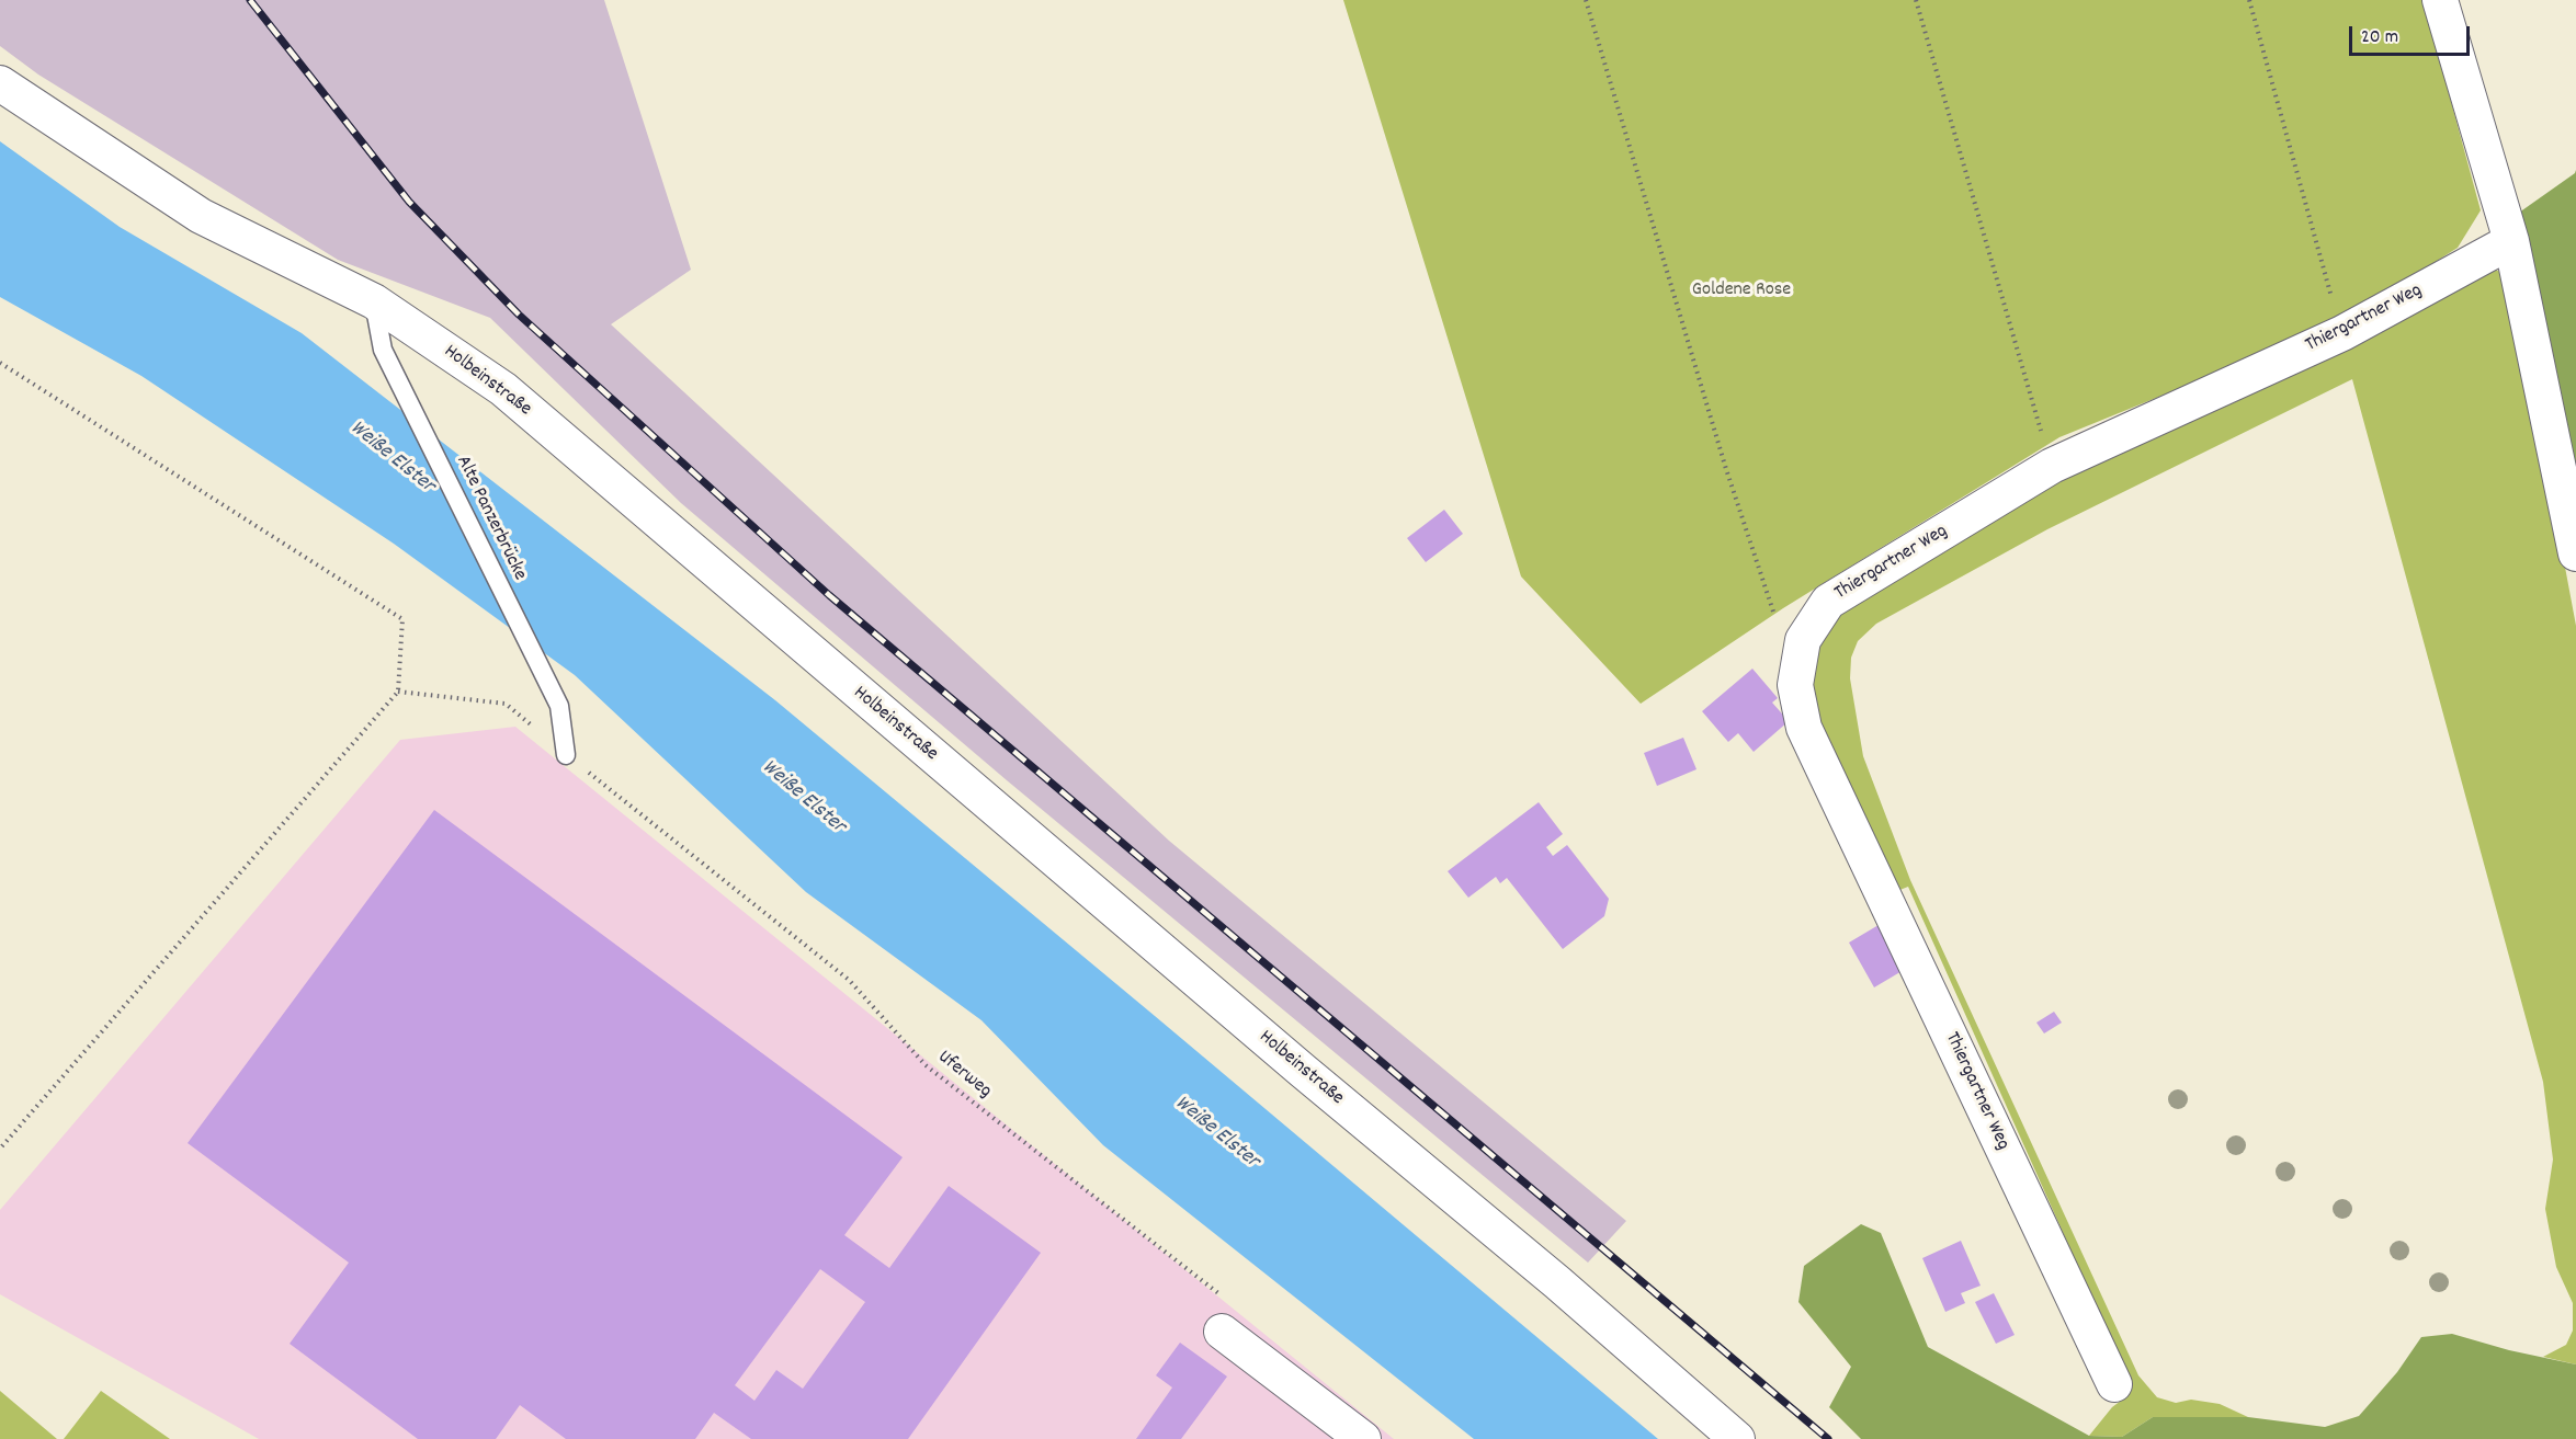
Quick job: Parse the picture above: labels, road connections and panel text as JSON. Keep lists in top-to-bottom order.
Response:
{
  "streets": {
    "street": ["Thiergartner Weg", "Holbeinstraße"],
    "lane": ["Alte Panzerbrücke"],
    "path": ["Uferweg"]
  },
  "crossings": [
    ["Holbeinstraße", "Alte Panzerbrücke"],
    ["Alte Panzerbrücke", "Uferweg"]
  ],
  "water": ["Weiße Elster"],
  "parks": ["Goldene Rose"],
  "scale_bar": "20 m"
}
